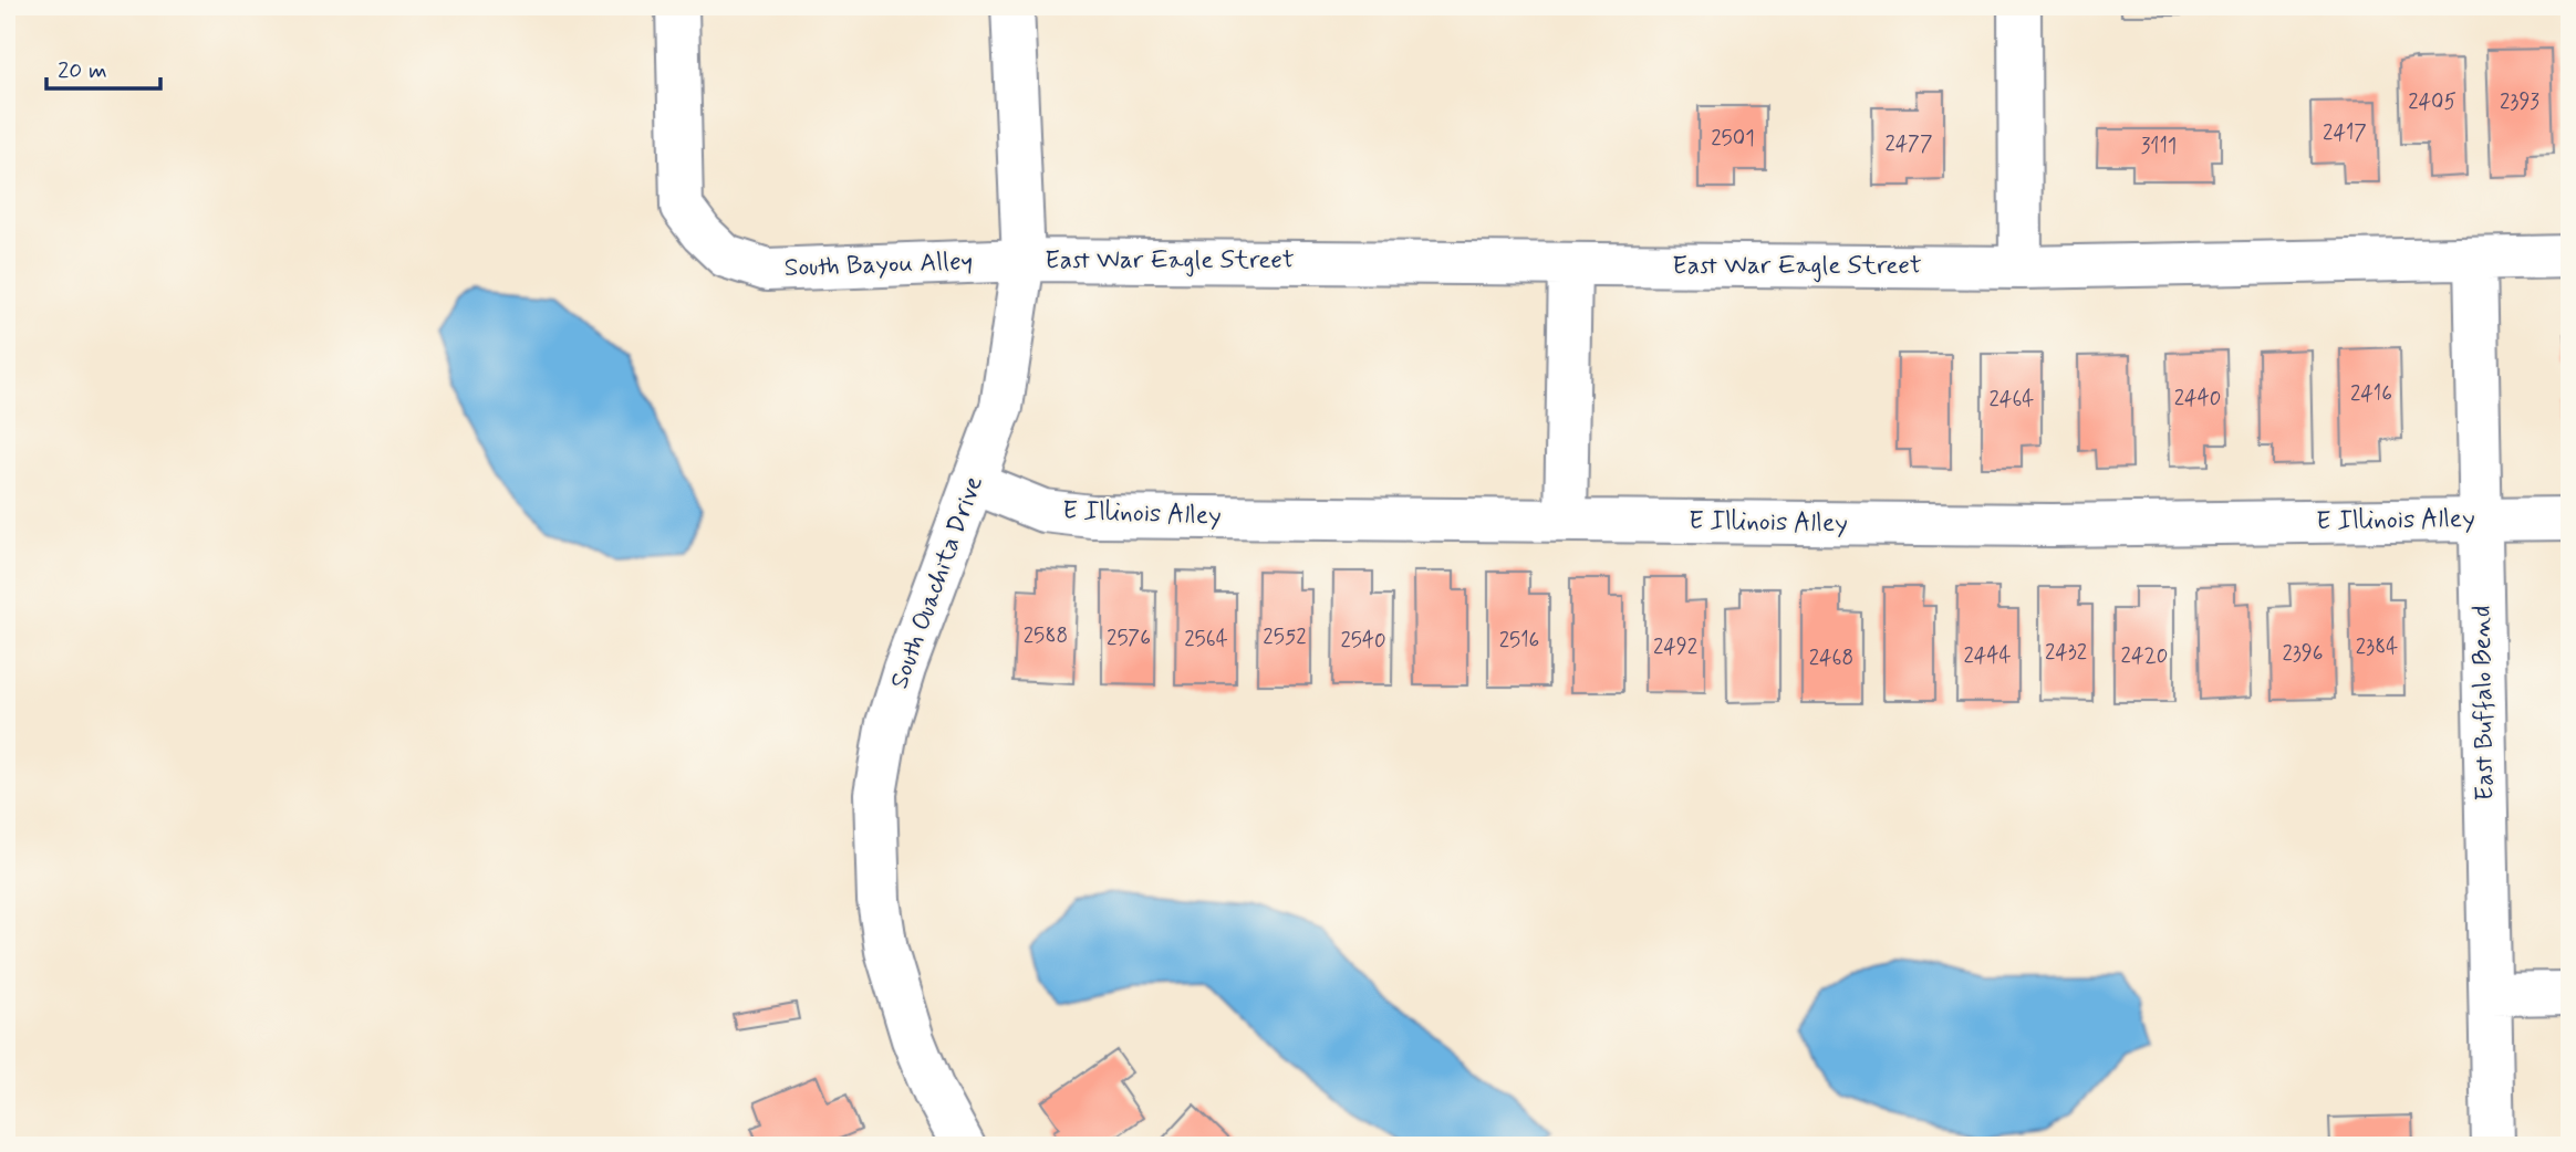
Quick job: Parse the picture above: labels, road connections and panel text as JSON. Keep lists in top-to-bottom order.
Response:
{
  "streets": {
    "street": [
      "East War Eagle Street",
      "South Bayou Alley",
      "E Illinois Alley",
      "South Ouachita Drive",
      "East Buffalo Bend"
    ]
  },
  "crossings": [
    ["East War Eagle Street", "South Bayou Alley"],
    ["East War Eagle Street", "South Ouachita Drive"],
    ["East War Eagle Street", "East Buffalo Bend"],
    ["South Bayou Alley", "South Ouachita Drive"],
    ["E Illinois Alley", "South Ouachita Drive"],
    ["E Illinois Alley", "East Buffalo Bend"]
  ],
  "house_numbers": [
    "2405",
    "2393",
    "2417",
    "2501",
    "2477",
    "3111",
    "2416",
    "2440",
    "2464",
    "2588",
    "2552",
    "2576",
    "2564",
    "2540",
    "2516",
    "2492",
    "2384",
    "2432",
    "2396",
    "2444",
    "2420",
    "2468"
  ],
  "scale_bar": "20 m"
}
